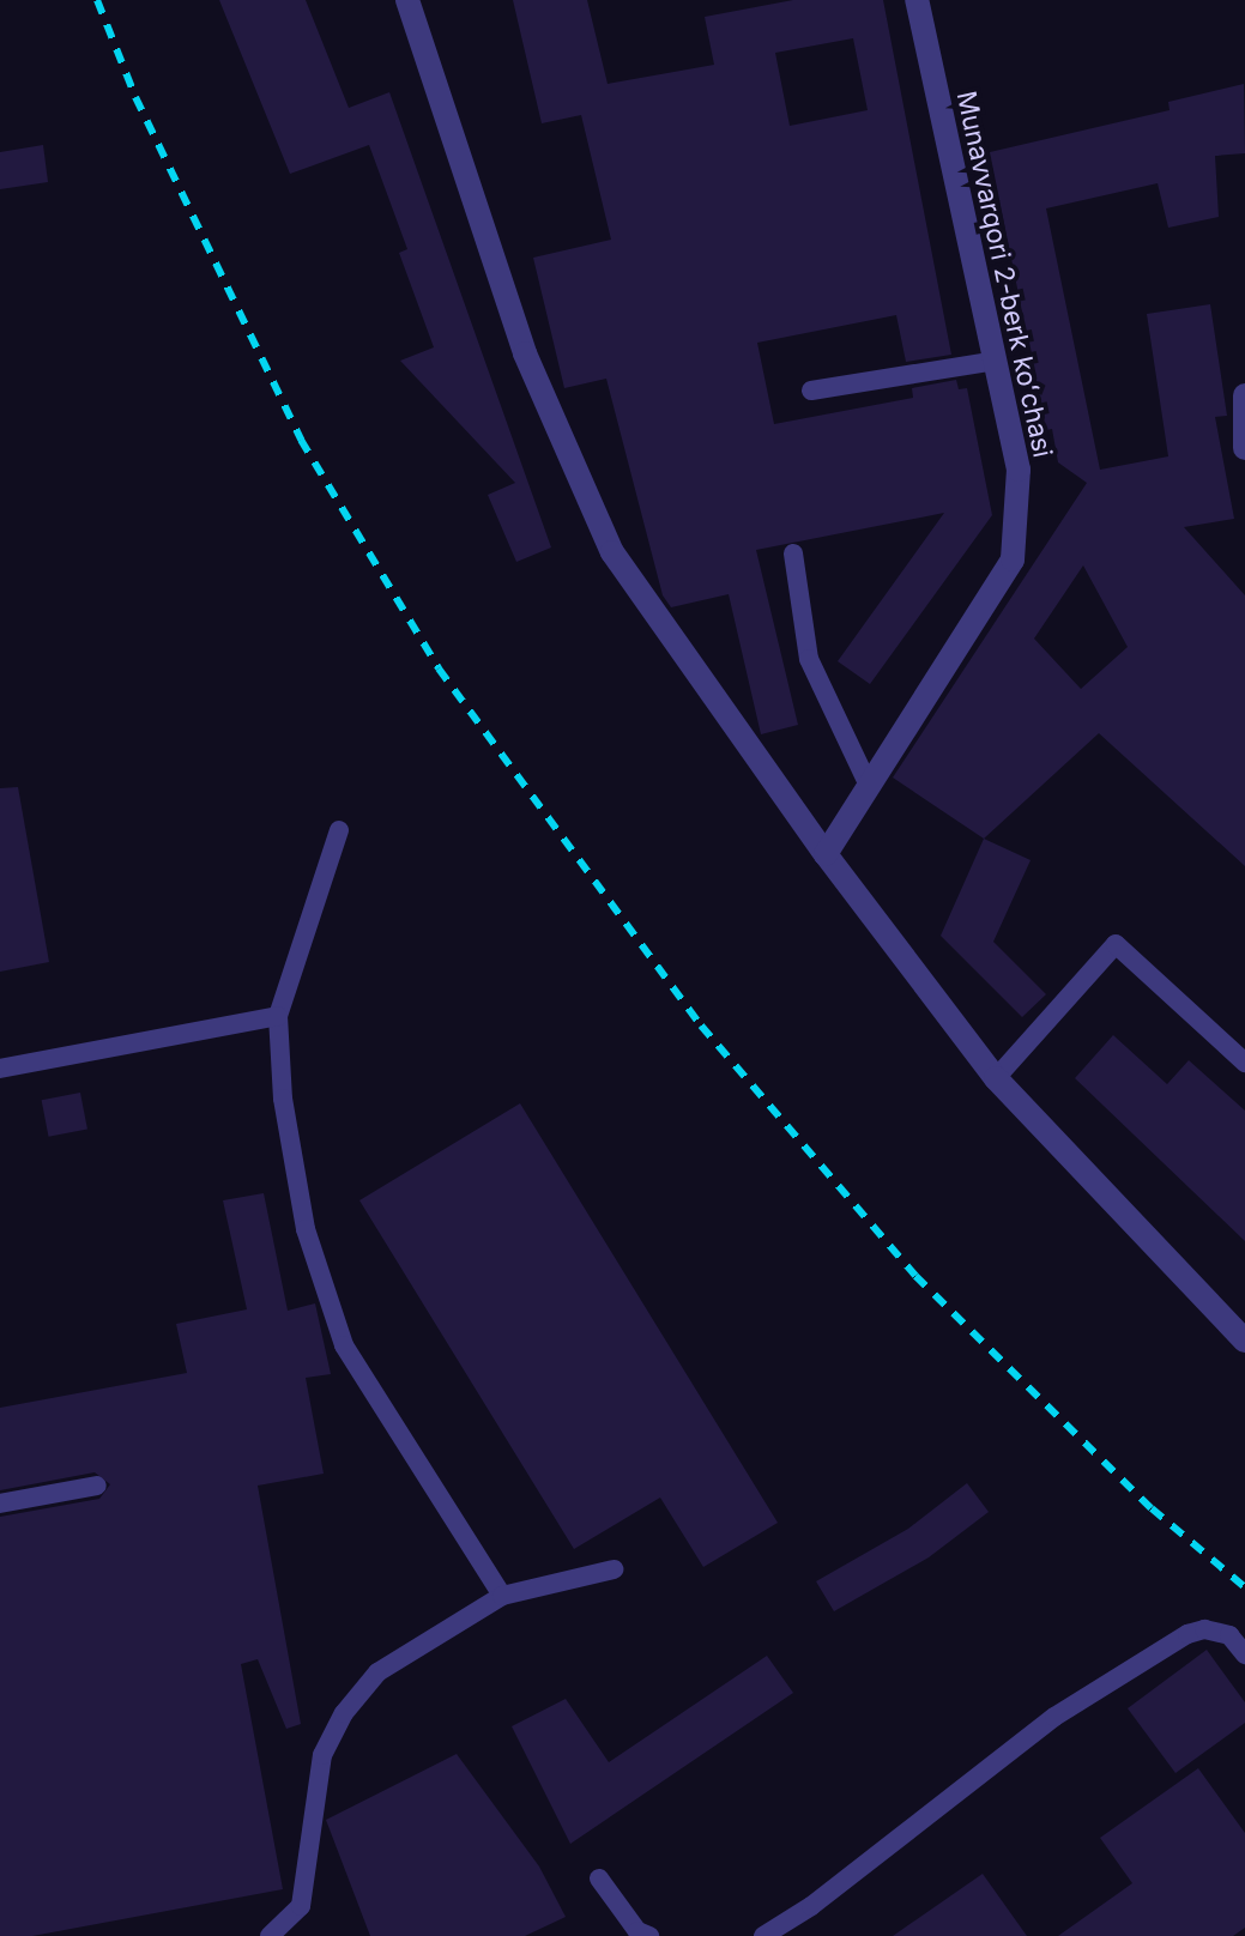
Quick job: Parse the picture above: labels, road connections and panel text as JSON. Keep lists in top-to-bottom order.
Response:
{
  "streets": {
    "street": ["Munavvarqori 2-berk koʻchasi"]
  }
}
